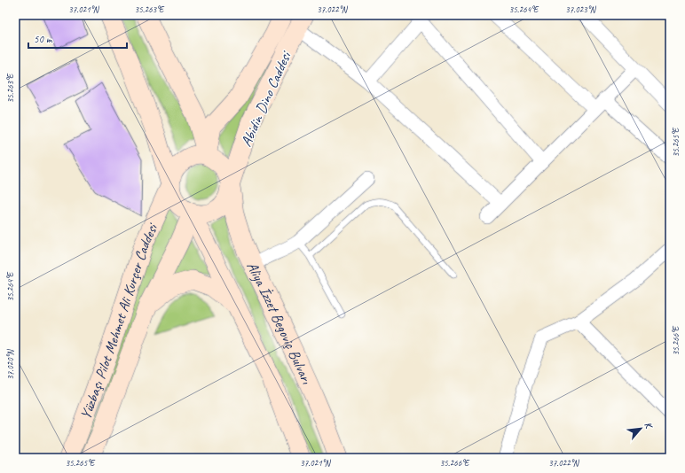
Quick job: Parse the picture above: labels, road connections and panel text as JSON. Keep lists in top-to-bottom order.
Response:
{
  "streets": {
    "main road": ["Abidin Dino Caddesi", "Yüzbaşı Pilot Mehmet Ali Kurçer Caddesi", "Aliya İzzet Begoviç Bulvarı"]
  },
  "crossings": [
    ["Abidin Dino Caddesi", "Yüzbaşı Pilot Mehmet Ali Kurçer Caddesi"],
    ["Abidin Dino Caddesi", "Aliya İzzet Begoviç Bulvarı"],
    ["Yüzbaşı Pilot Mehmet Ali Kurçer Caddesi", "Aliya İzzet Begoviç Bulvarı"]
  ],
  "scale_bar": "50 m",
  "north": "top right",
  "coordinates": [
    "37.021°N",
    "35.263°E",
    "37.022°N",
    "35.264°E",
    "37.023°N",
    "35.265°E",
    "35.266°E",
    "37.020°N"
  ]
}
